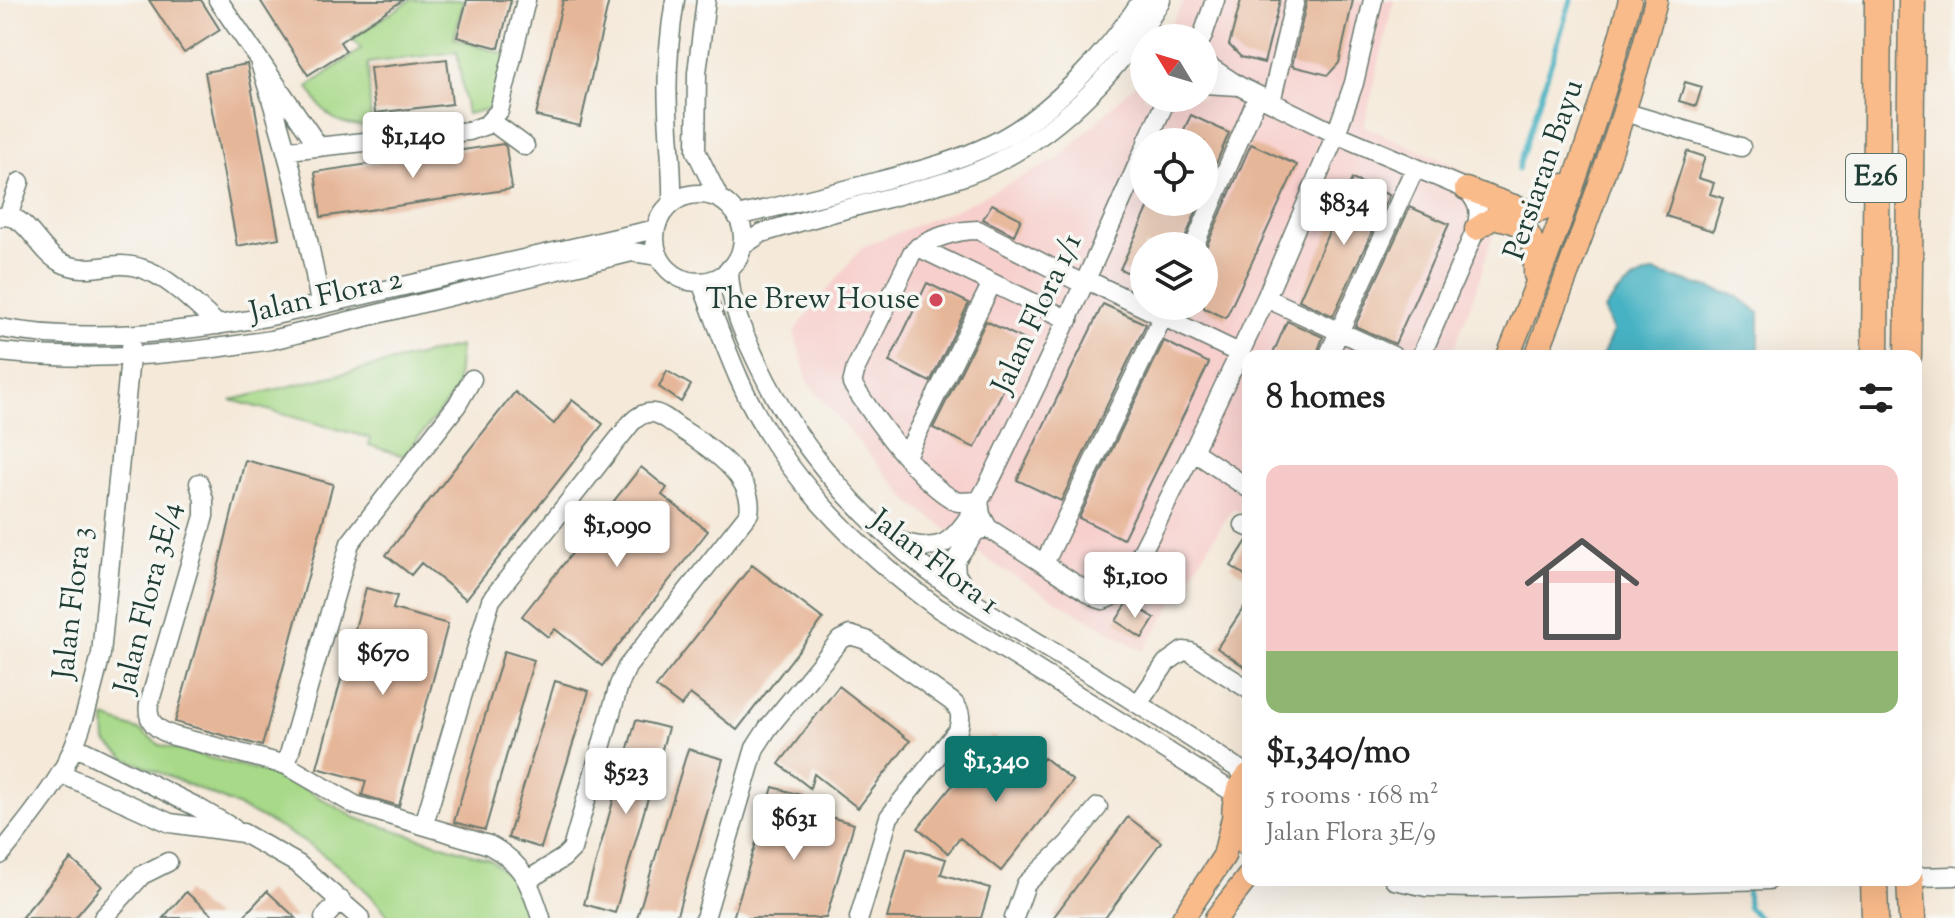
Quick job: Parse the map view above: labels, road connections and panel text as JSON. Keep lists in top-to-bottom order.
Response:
{
  "streets": {
    "highway": ["E26"],
    "main road": ["Persiaran Bayu"],
    "street": [
      "Jalan Flora 2",
      "Jalan Flora 1/1",
      "Jalan Flora 1",
      "Jalan Flora 3E/4",
      "Jalan Flora 3"
    ]
  },
  "crossings": [
    ["Jalan Flora 2", "Jalan Flora 1"],
    ["Jalan Flora 2", "Jalan Flora 3"],
    ["Jalan Flora 1/1", "Jalan Flora 1"]
  ],
  "places": ["The Brew House"],
  "north": "top left",
  "page": {
    "price": [
      "$1,140",
      "$834",
      "$1,090",
      "$1,100",
      "$670",
      "$1,340",
      "$523",
      "$631"
    ],
    "heading": "8 homes",
    "list": [
      {
        "name": "$1,340/mo",
        "note": "5 rooms · 168 m² · Jalan Flora 3E/9"
      }
    ]
  }
}
